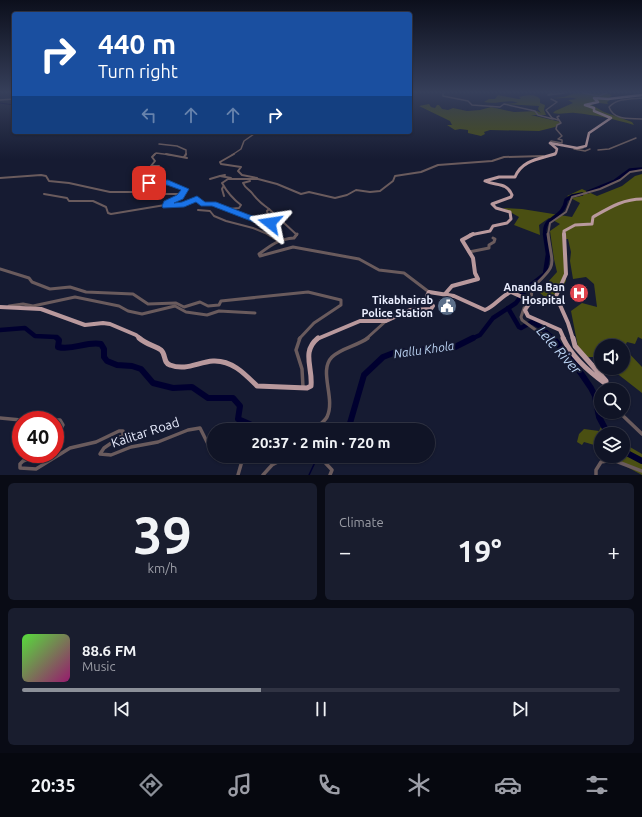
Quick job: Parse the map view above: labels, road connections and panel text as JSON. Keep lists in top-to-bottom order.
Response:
{
  "streets": {
    "street": ["Kalitar Road"]
  },
  "water": ["Nallu Khola", "Lele River"],
  "places": {
    "hospital": ["Ananda Ban Hospital"],
    "public building": ["Tikabhairab Police Station"]
  },
  "page": {
    "turn": ["440 m", "Turn right"],
    "limit": "40",
    "trip": "20:37 · 2 min · 720 m",
    "tile": [
      ["39", "km/h"],
      "Climate"
    ],
    "heat": ["−", "19°", "+"],
    "song": ["88.6 FM", "Music"],
    "tabs": "20:35"
  }
}
